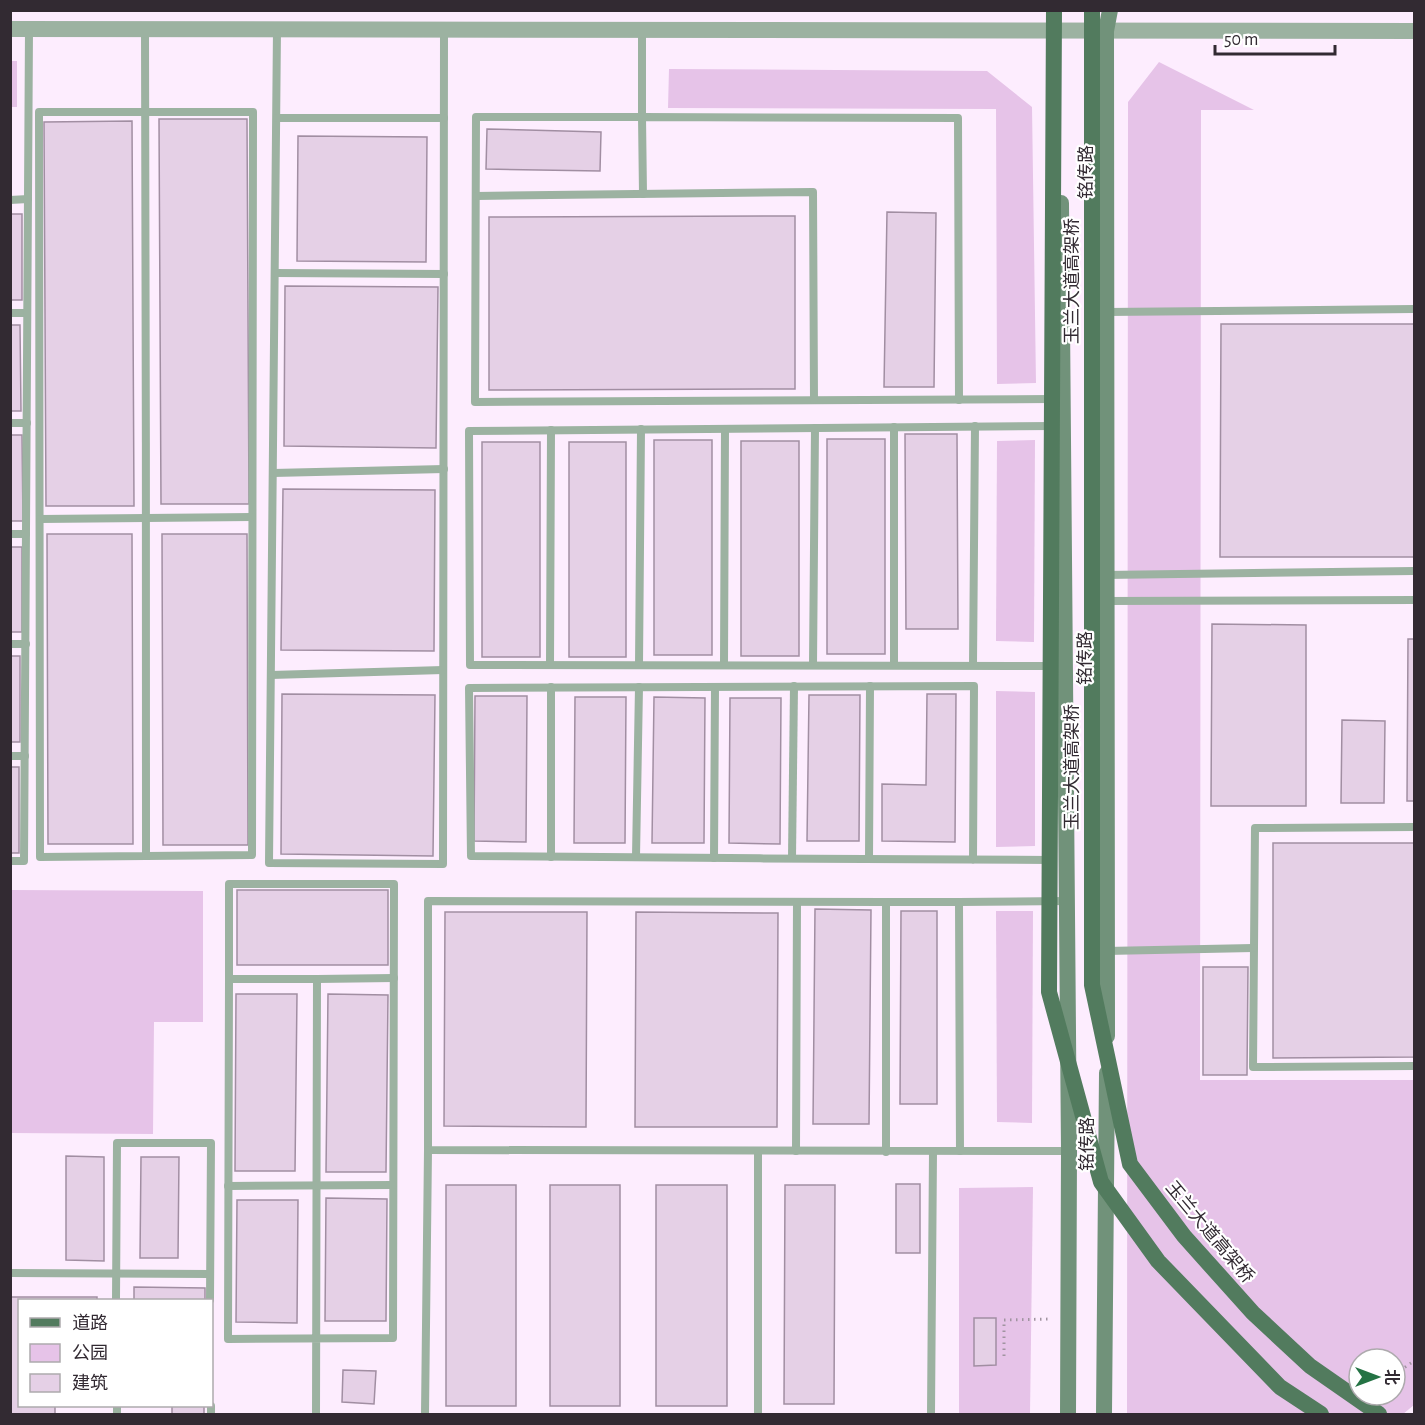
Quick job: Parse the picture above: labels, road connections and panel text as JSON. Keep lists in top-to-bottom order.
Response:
{
  "streets": {
    "main road": ["铭传路", "玉兰大道高架桥"]
  },
  "crossings": [
    ["铭传路", "玉兰大道高架桥"]
  ],
  "legend": ["道路", "公园", "建筑"],
  "scale_bar": "50 m",
  "north": "right"
}
